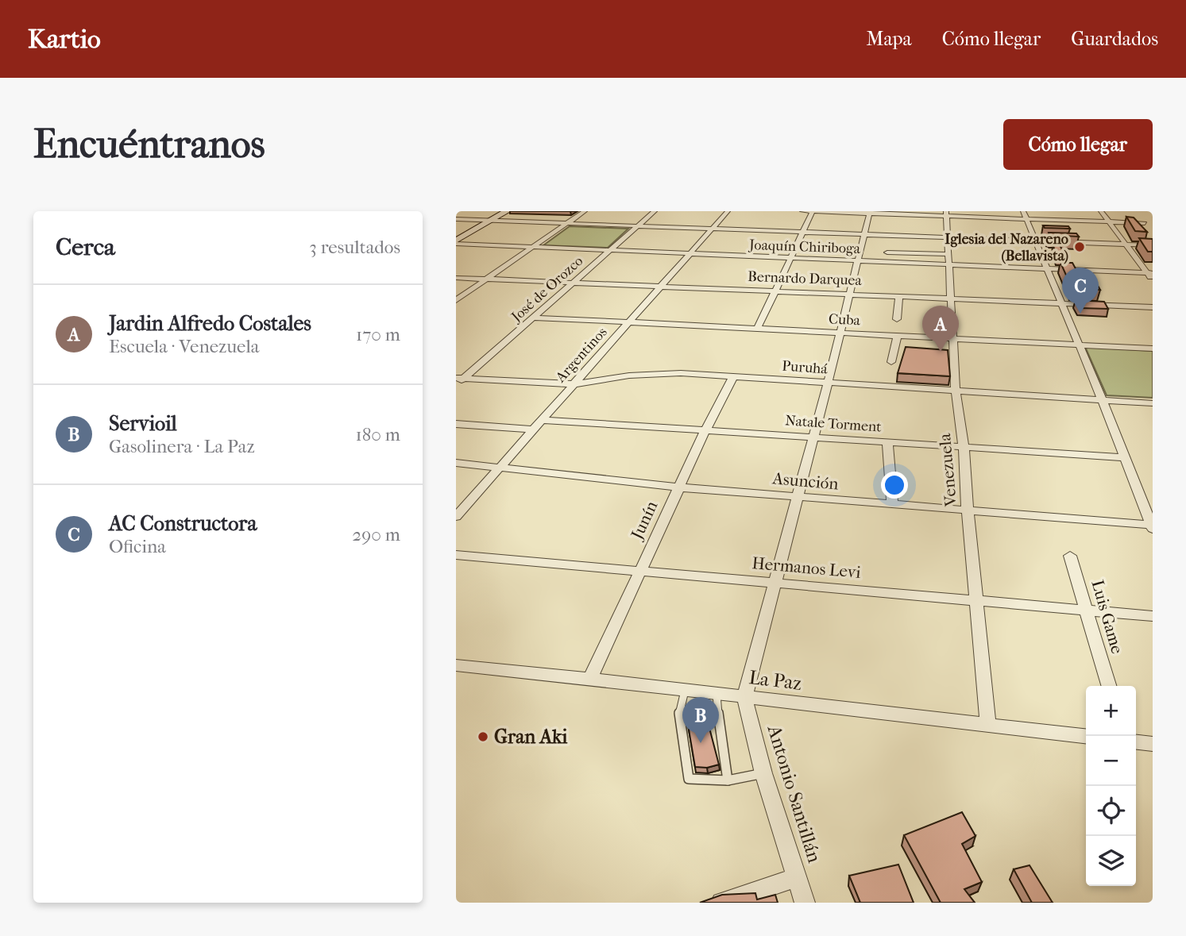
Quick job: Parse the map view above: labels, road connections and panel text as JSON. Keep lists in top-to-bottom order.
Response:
{
  "streets": {
    "street": [
      "Joaquín Chiriboga",
      "Bernardo Darquea",
      "José de Orozco",
      "Cuba",
      "Argentinos",
      "Puruhá",
      "Natale Torment",
      "Venezuela",
      "Asunción",
      "Junín",
      "Hermanos Levi",
      "Luis Game",
      "La Paz",
      "Antonio Santillán"
    ]
  },
  "crossings": [
    ["Joaquín Chiriboga", "José de Orozco"],
    ["Joaquín Chiriboga", "Argentinos"],
    ["Joaquín Chiriboga", "Venezuela"],
    ["Bernardo Darquea", "José de Orozco"],
    ["Bernardo Darquea", "Argentinos"],
    ["Bernardo Darquea", "Venezuela"],
    ["José de Orozco", "Cuba"],
    ["José de Orozco", "Puruhá"],
    ["Cuba", "Argentinos"],
    ["Cuba", "Venezuela"],
    ["Argentinos", "Puruhá"],
    ["Argentinos", "Natale Torment"],
    ["Argentinos", "Asunción"],
    ["Puruhá", "Venezuela"],
    ["Puruhá", "Junín"],
    ["Natale Torment", "Venezuela"],
    ["Natale Torment", "Junín"],
    ["Venezuela", "Asunción"],
    ["Venezuela", "Hermanos Levi"],
    ["Venezuela", "La Paz"],
    ["Asunción", "Junín"],
    ["Junín", "Hermanos Levi"],
    ["Junín", "La Paz"],
    ["Hermanos Levi", "Luis Game"],
    ["La Paz", "Antonio Santillán"]
  ],
  "places": ["Iglesia del Nazareno (Bellavista)", "Gran Aki"],
  "page": {
    "header": "Kartio",
    "nav": ["Mapa", "Cómo llegar", "Guardados"],
    "buttons": "Cómo llegar",
    "title": "Encuéntranos",
    "heading": ["Cerca", "3 resultados"],
    "pins": ["C", "A", "B"],
    "list": [
      {
        "mark": "A",
        "name": "Jardin Alfredo Costales",
        "note": "Escuela · Venezuela",
        "value": "170 m"
      },
      {
        "mark": "B",
        "name": "Servioil",
        "note": "Gasolinera · La Paz",
        "value": "180 m"
      },
      {
        "mark": "C",
        "name": "AC Constructora",
        "note": "Oficina",
        "value": "290 m"
      }
    ],
    "map_buttons": ["+", "−"]
  }
}
